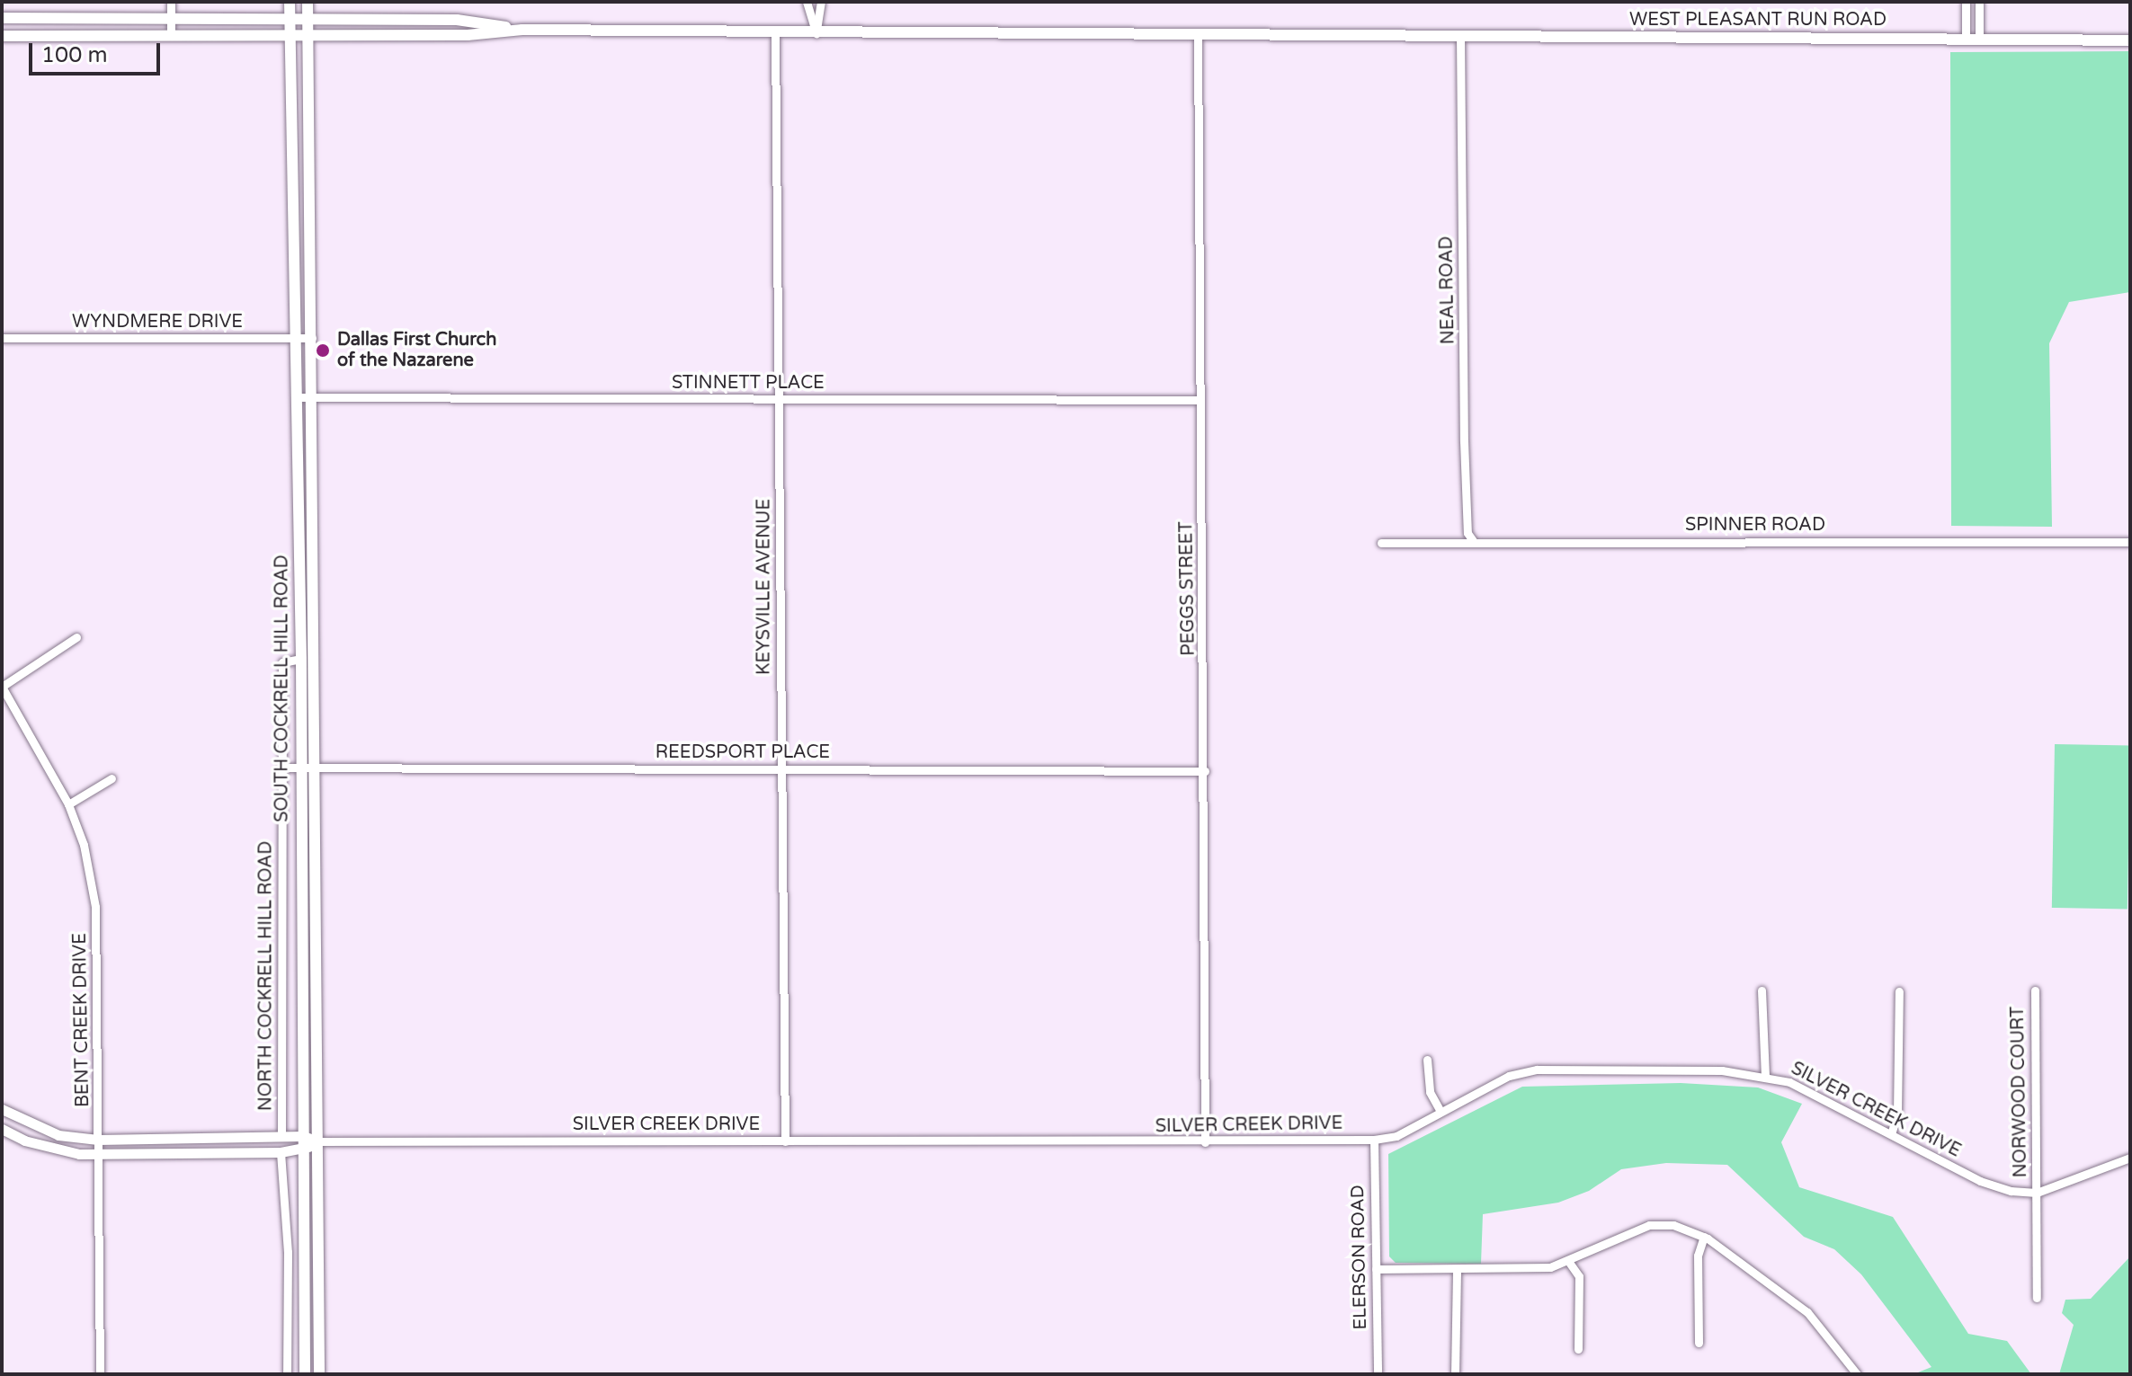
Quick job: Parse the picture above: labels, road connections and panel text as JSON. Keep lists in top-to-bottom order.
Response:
{
  "streets": {
    "main road": ["WEST PLEASANT RUN ROAD", "SOUTH COCKRELL HILL ROAD"],
    "street": [
      "NEAL ROAD",
      "WYNDMERE DRIVE",
      "STINNETT PLACE",
      "SPINNER ROAD",
      "KEYSVILLE AVENUE",
      "PEGGS STREET",
      "REEDSPORT PLACE",
      "NORTH COCKRELL HILL ROAD",
      "BENT CREEK DRIVE",
      "NORWOOD COURT",
      "SILVER CREEK DRIVE",
      "ELERSON ROAD"
    ]
  },
  "crossings": [
    ["WEST PLEASANT RUN ROAD", "NEAL ROAD"],
    ["WEST PLEASANT RUN ROAD", "KEYSVILLE AVENUE"],
    ["WEST PLEASANT RUN ROAD", "PEGGS STREET"],
    ["WEST PLEASANT RUN ROAD", "SOUTH COCKRELL HILL ROAD"],
    ["NEAL ROAD", "SPINNER ROAD"],
    ["WYNDMERE DRIVE", "SOUTH COCKRELL HILL ROAD"],
    ["STINNETT PLACE", "KEYSVILLE AVENUE"],
    ["STINNETT PLACE", "PEGGS STREET"],
    ["STINNETT PLACE", "SOUTH COCKRELL HILL ROAD"],
    ["KEYSVILLE AVENUE", "REEDSPORT PLACE"],
    ["KEYSVILLE AVENUE", "SILVER CREEK DRIVE"],
    ["PEGGS STREET", "REEDSPORT PLACE"],
    ["PEGGS STREET", "SILVER CREEK DRIVE"],
    ["SOUTH COCKRELL HILL ROAD", "REEDSPORT PLACE"],
    ["SOUTH COCKRELL HILL ROAD", "NORTH COCKRELL HILL ROAD"],
    ["SOUTH COCKRELL HILL ROAD", "SILVER CREEK DRIVE"],
    ["REEDSPORT PLACE", "NORTH COCKRELL HILL ROAD"],
    ["NORTH COCKRELL HILL ROAD", "SILVER CREEK DRIVE"],
    ["BENT CREEK DRIVE", "SILVER CREEK DRIVE"],
    ["NORWOOD COURT", "SILVER CREEK DRIVE"],
    ["SILVER CREEK DRIVE", "ELERSON ROAD"]
  ],
  "places": ["Dallas First Church of the Nazarene"],
  "scale_bar": "100 m"
}
